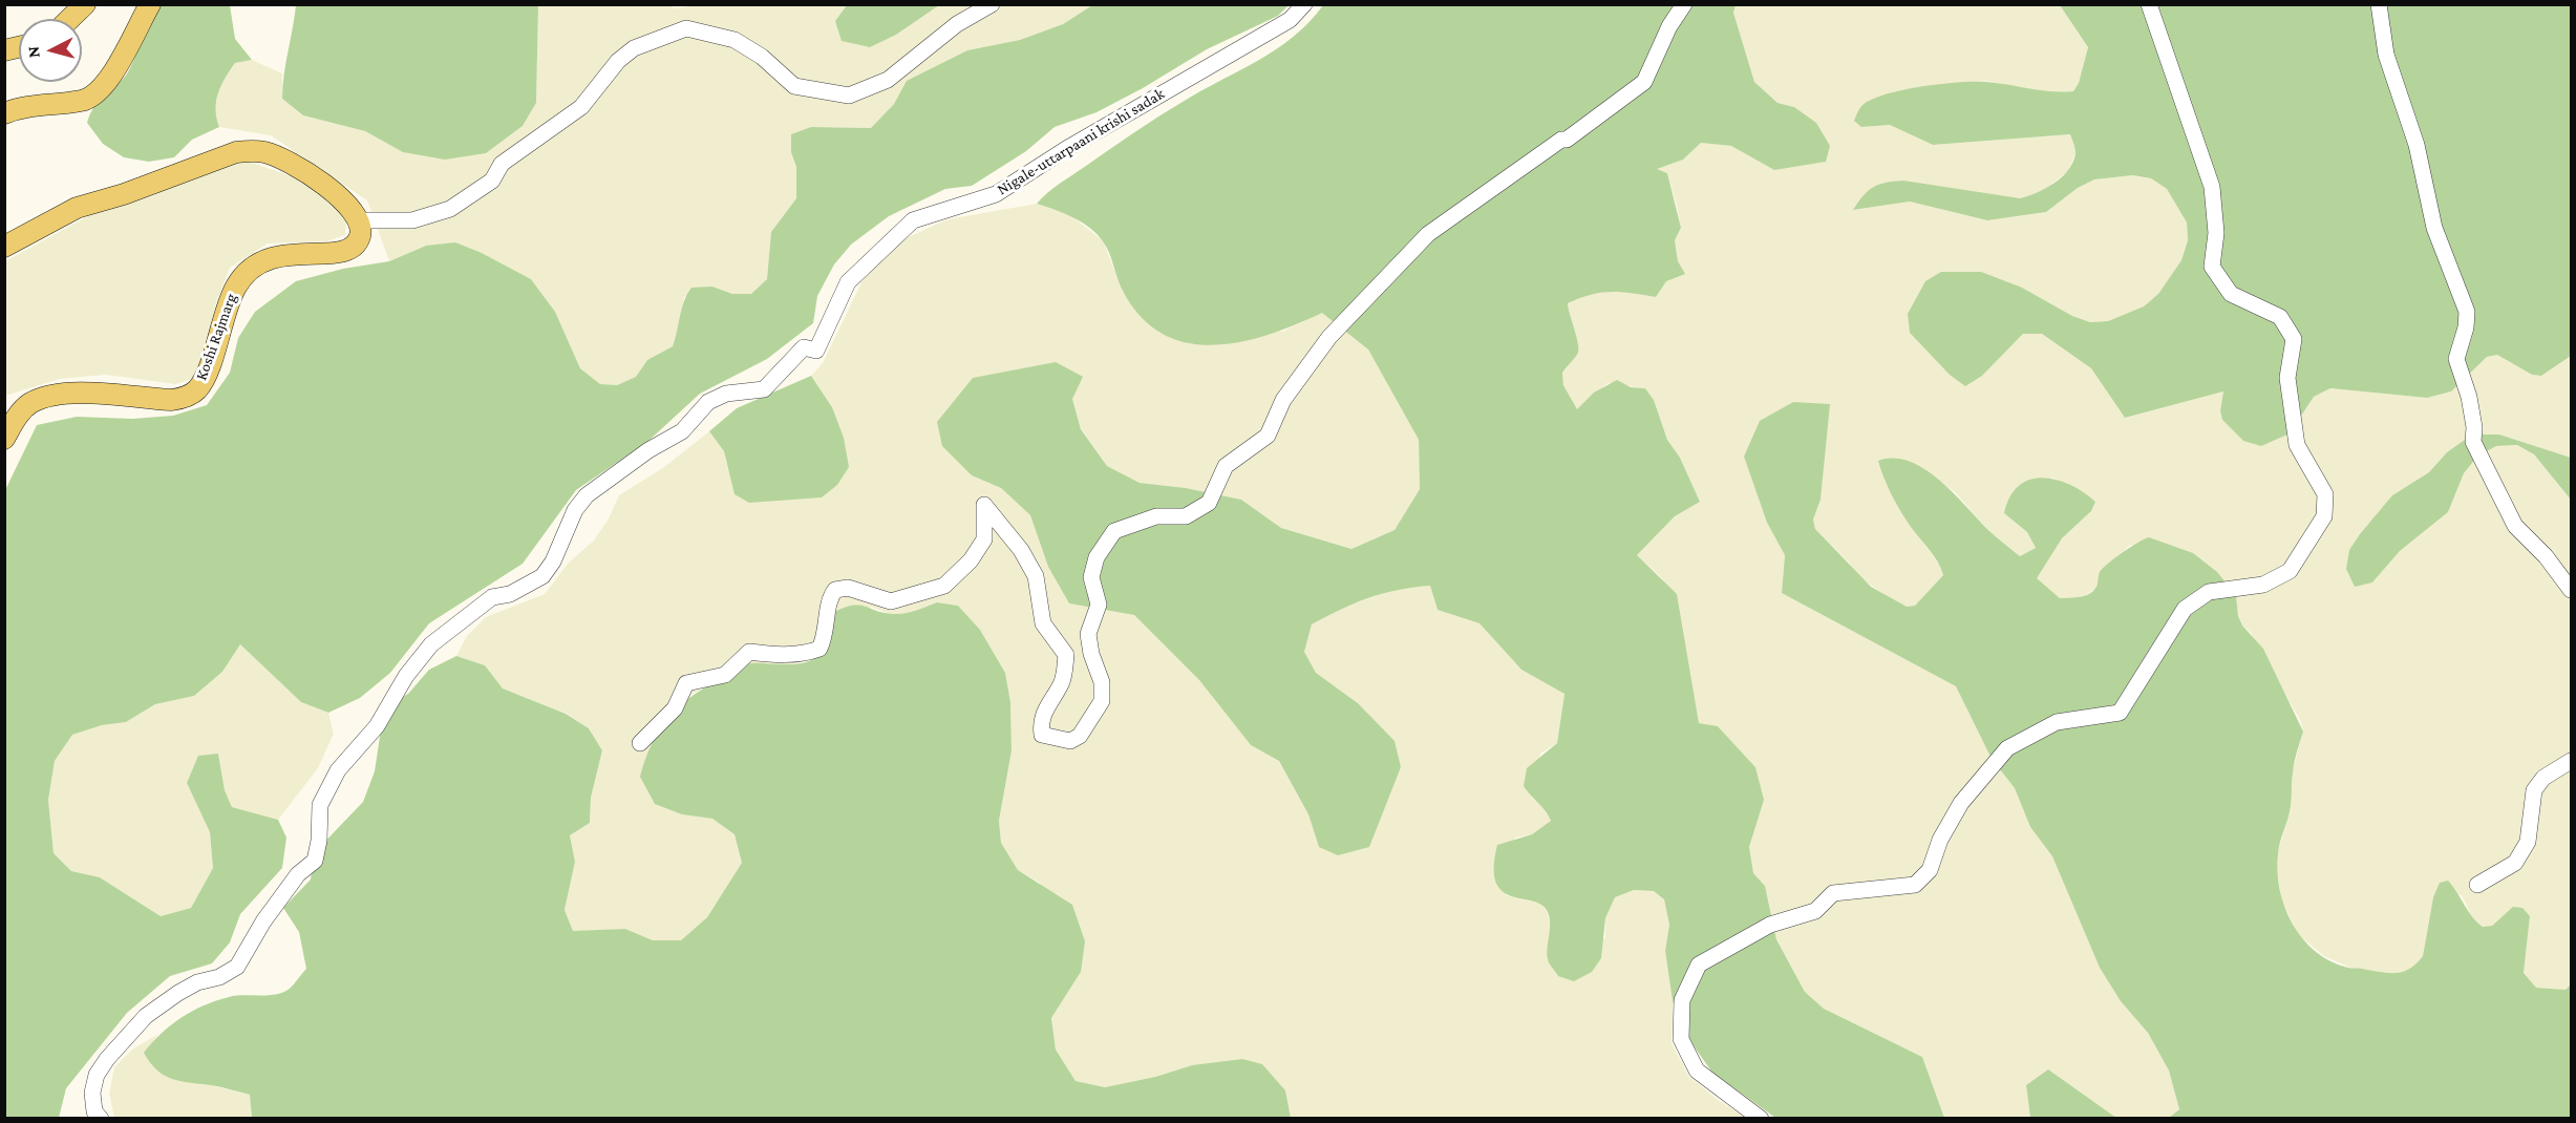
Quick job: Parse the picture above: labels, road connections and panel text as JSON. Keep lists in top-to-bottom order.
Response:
{
  "streets": {
    "main road": ["Koshi Rajmarg"],
    "street": ["Nigale-uttarpaani krishi sadak"]
  },
  "north": "left"
}
